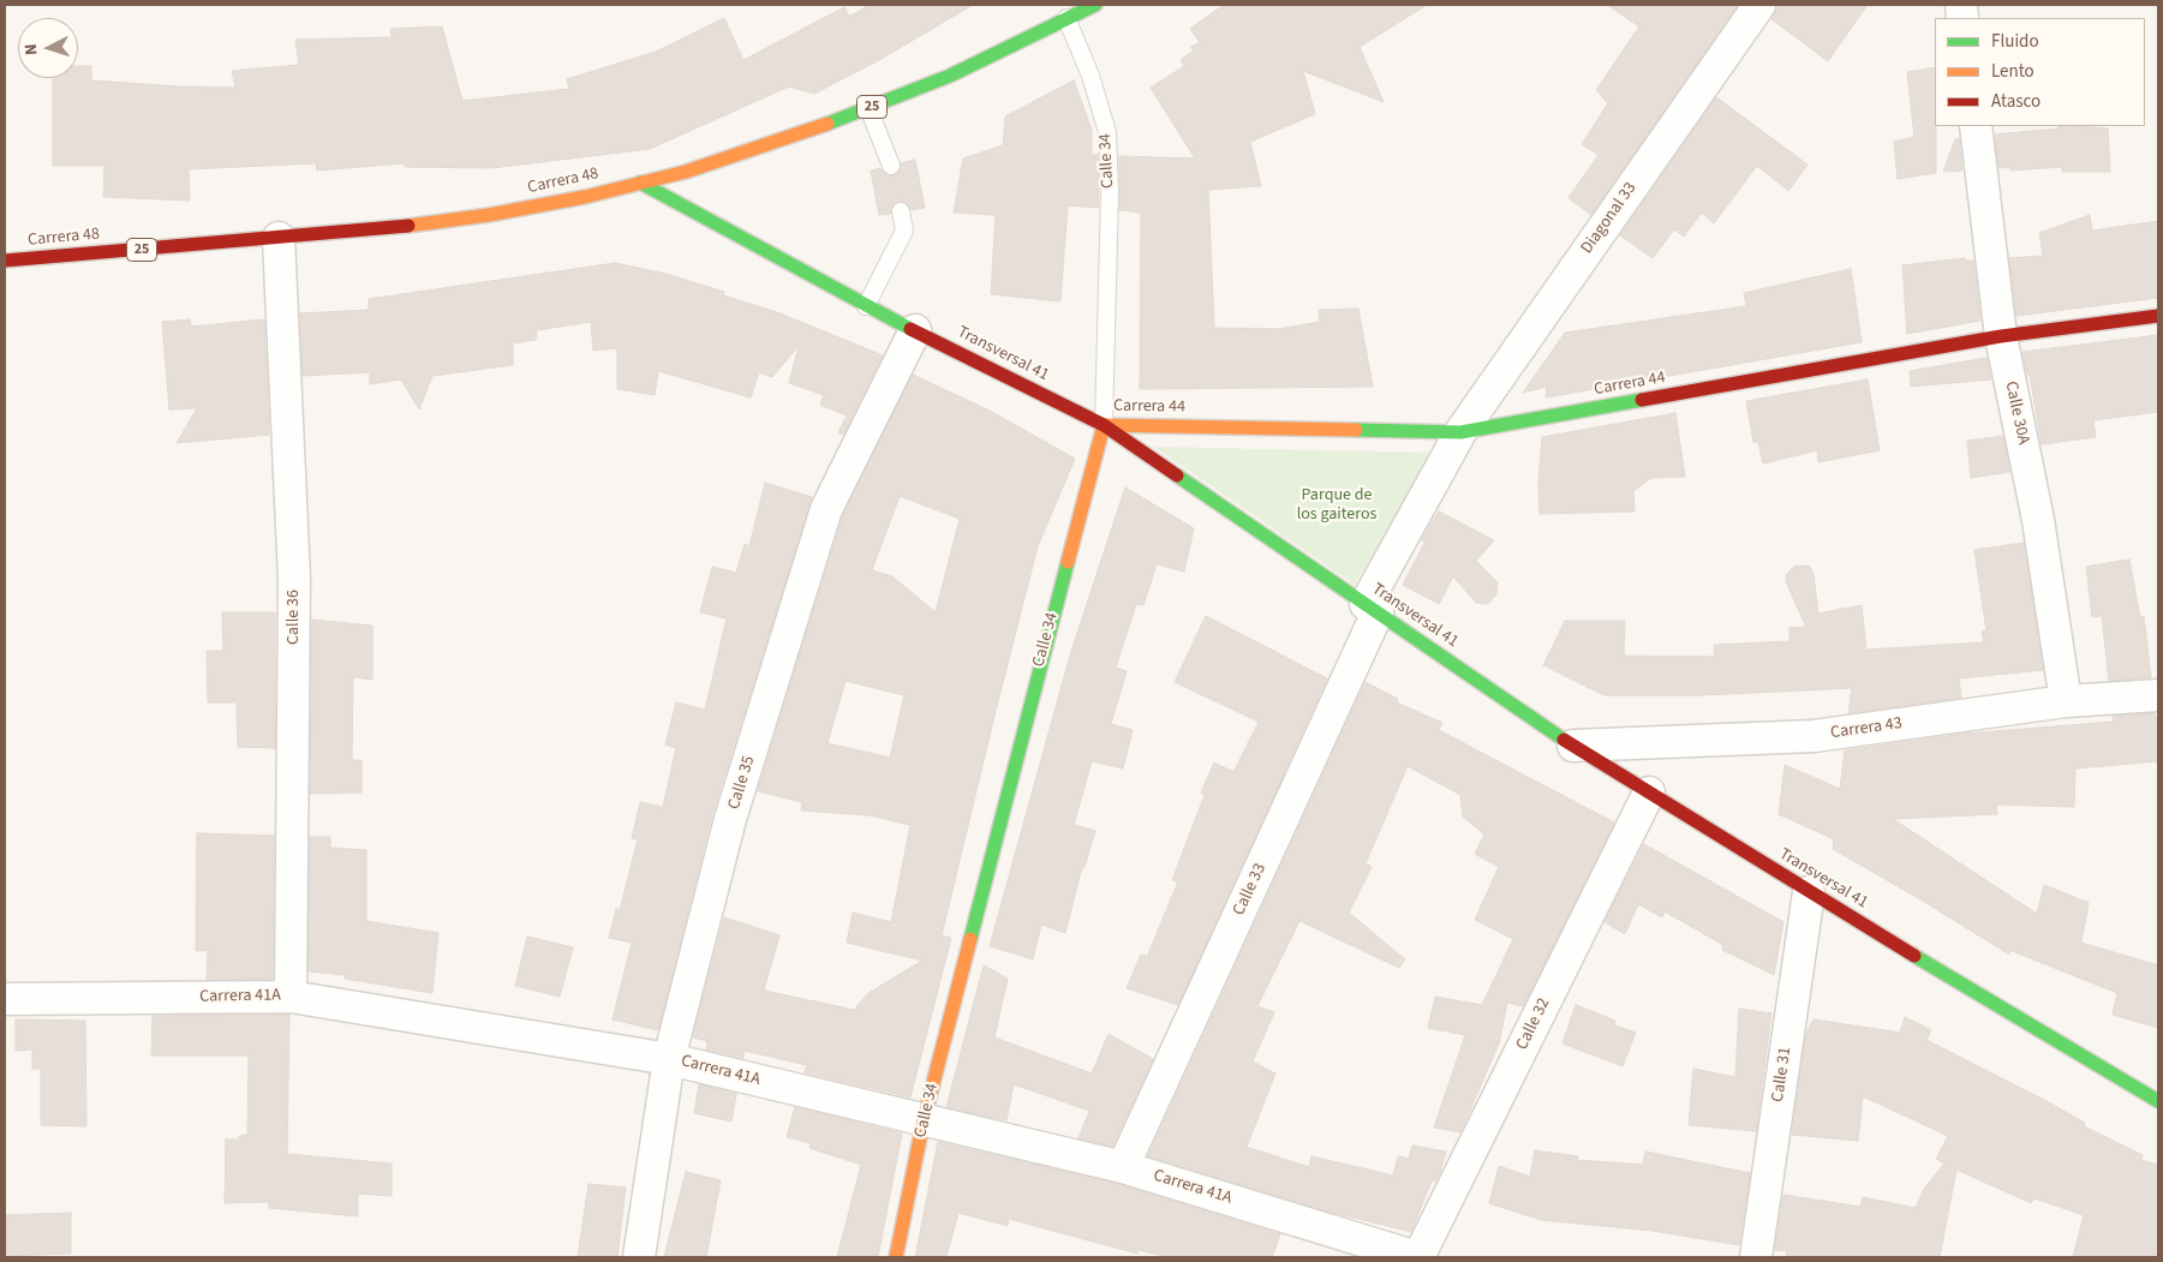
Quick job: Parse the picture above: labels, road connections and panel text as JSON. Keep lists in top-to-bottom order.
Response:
{
  "streets": {
    "main road": [
      "25",
      "Calle 34",
      "Carrera 48",
      "Transversal 41",
      "Carrera 44"
    ],
    "street": [
      "Diagonal 33",
      "Calle 30A",
      "Calle 36",
      "Carrera 43",
      "Calle 35",
      "Calle 33",
      "Carrera 41A",
      "Calle 32",
      "Calle 31"
    ]
  },
  "crossings": [
    ["Calle 34", "Carrera 48"],
    ["Calle 34", "Transversal 41"],
    ["Calle 34", "Carrera 44"],
    ["Calle 34", "Carrera 41A"],
    ["Carrera 48", "Transversal 41"],
    ["Carrera 48", "Calle 36"],
    ["Diagonal 33", "Carrera 44"],
    ["Diagonal 33", "Calle 33"],
    ["Transversal 41", "Carrera 44"],
    ["Transversal 41", "Carrera 43"],
    ["Transversal 41", "Calle 35"],
    ["Transversal 41", "Calle 33"],
    ["Transversal 41", "Calle 32"],
    ["Transversal 41", "Calle 31"],
    ["Carrera 44", "Calle 30A"],
    ["Carrera 44", "Calle 33"],
    ["Calle 30A", "Carrera 43"],
    ["Calle 36", "Carrera 41A"],
    ["Calle 35", "Carrera 41A"],
    ["Calle 33", "Carrera 41A"],
    ["Carrera 41A", "Calle 32"]
  ],
  "parks": ["Parque de los gaiteros"],
  "legend": ["Fluido", "Lento", "Atasco"],
  "north": "left"
}
